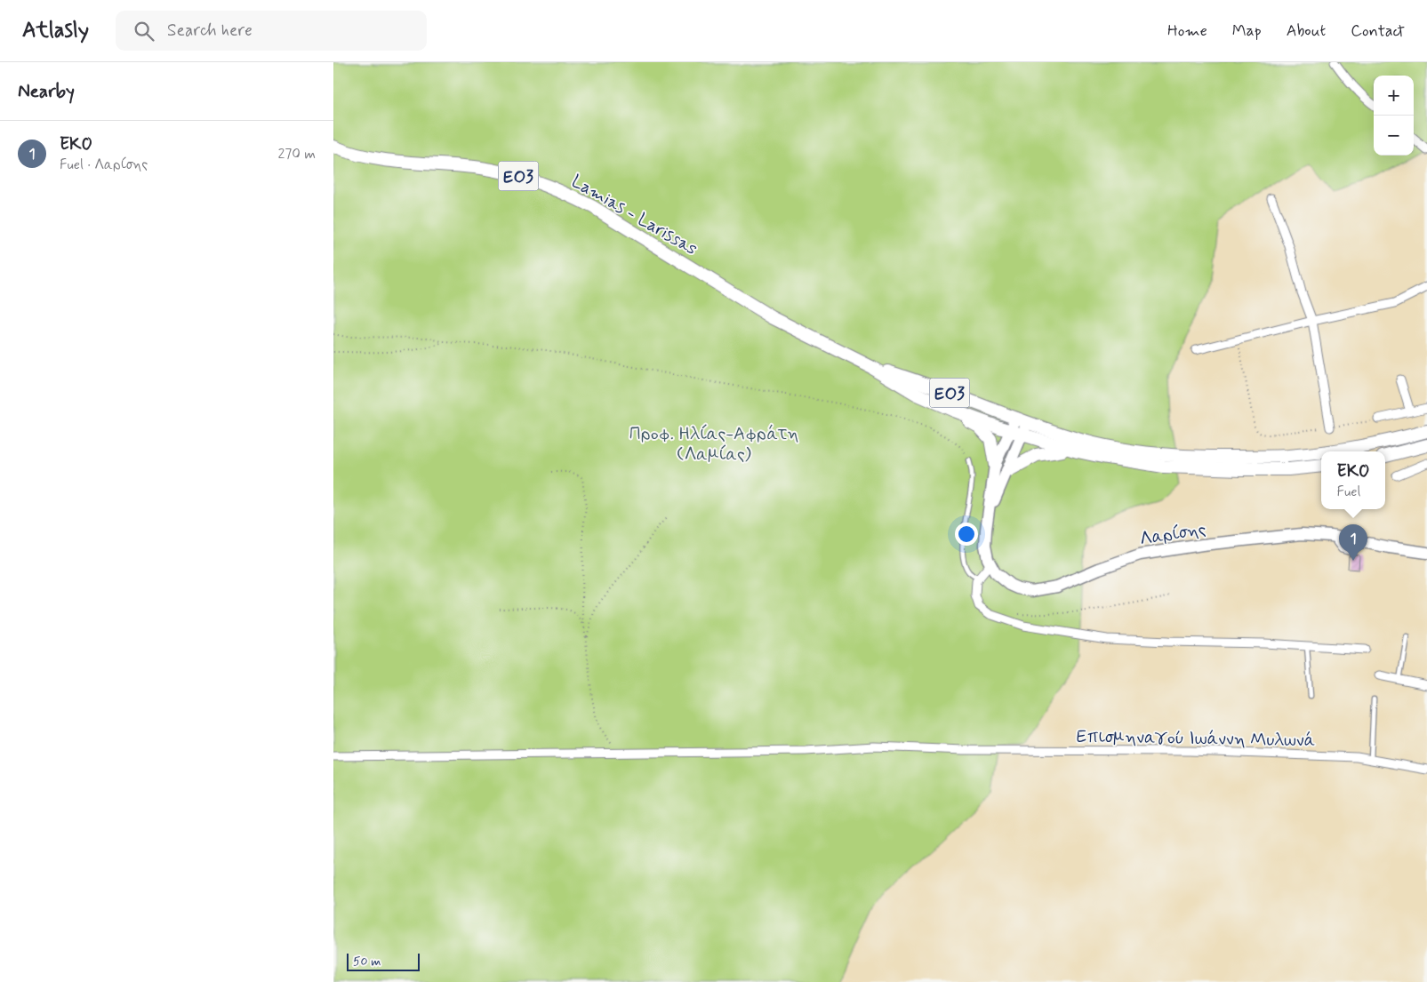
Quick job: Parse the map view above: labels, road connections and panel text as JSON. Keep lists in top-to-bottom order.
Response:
{
  "streets": {
    "main road": ["ΕΟ3", "Lamias - Larissas", "Λαρίσης"],
    "street": ["Επισμηναγού Ιωάννη Μυλωνά"]
  },
  "crossings": [
    ["ΕΟ3", "Lamias - Larissas"],
    ["ΕΟ3", "Λαρίσης"]
  ],
  "parks": ["Προφ. Ηλίας-Αφράτη (Λαμίας)"],
  "scale_bar": "50 m",
  "page": {
    "header": "Atlasly",
    "search": "Search here",
    "nav": [
      "Home",
      "Map",
      "About",
      "Contact"
    ],
    "heading": "Nearby",
    "map_buttons": ["+", "−"],
    "list": [
      {
        "mark": "1",
        "name": "EKO",
        "note": "Fuel · Λαρίσης",
        "value": "270 m"
      }
    ],
    "popup": ["EKO", "Fuel"],
    "pins": "1",
    "scale": "50 m"
  }
}
